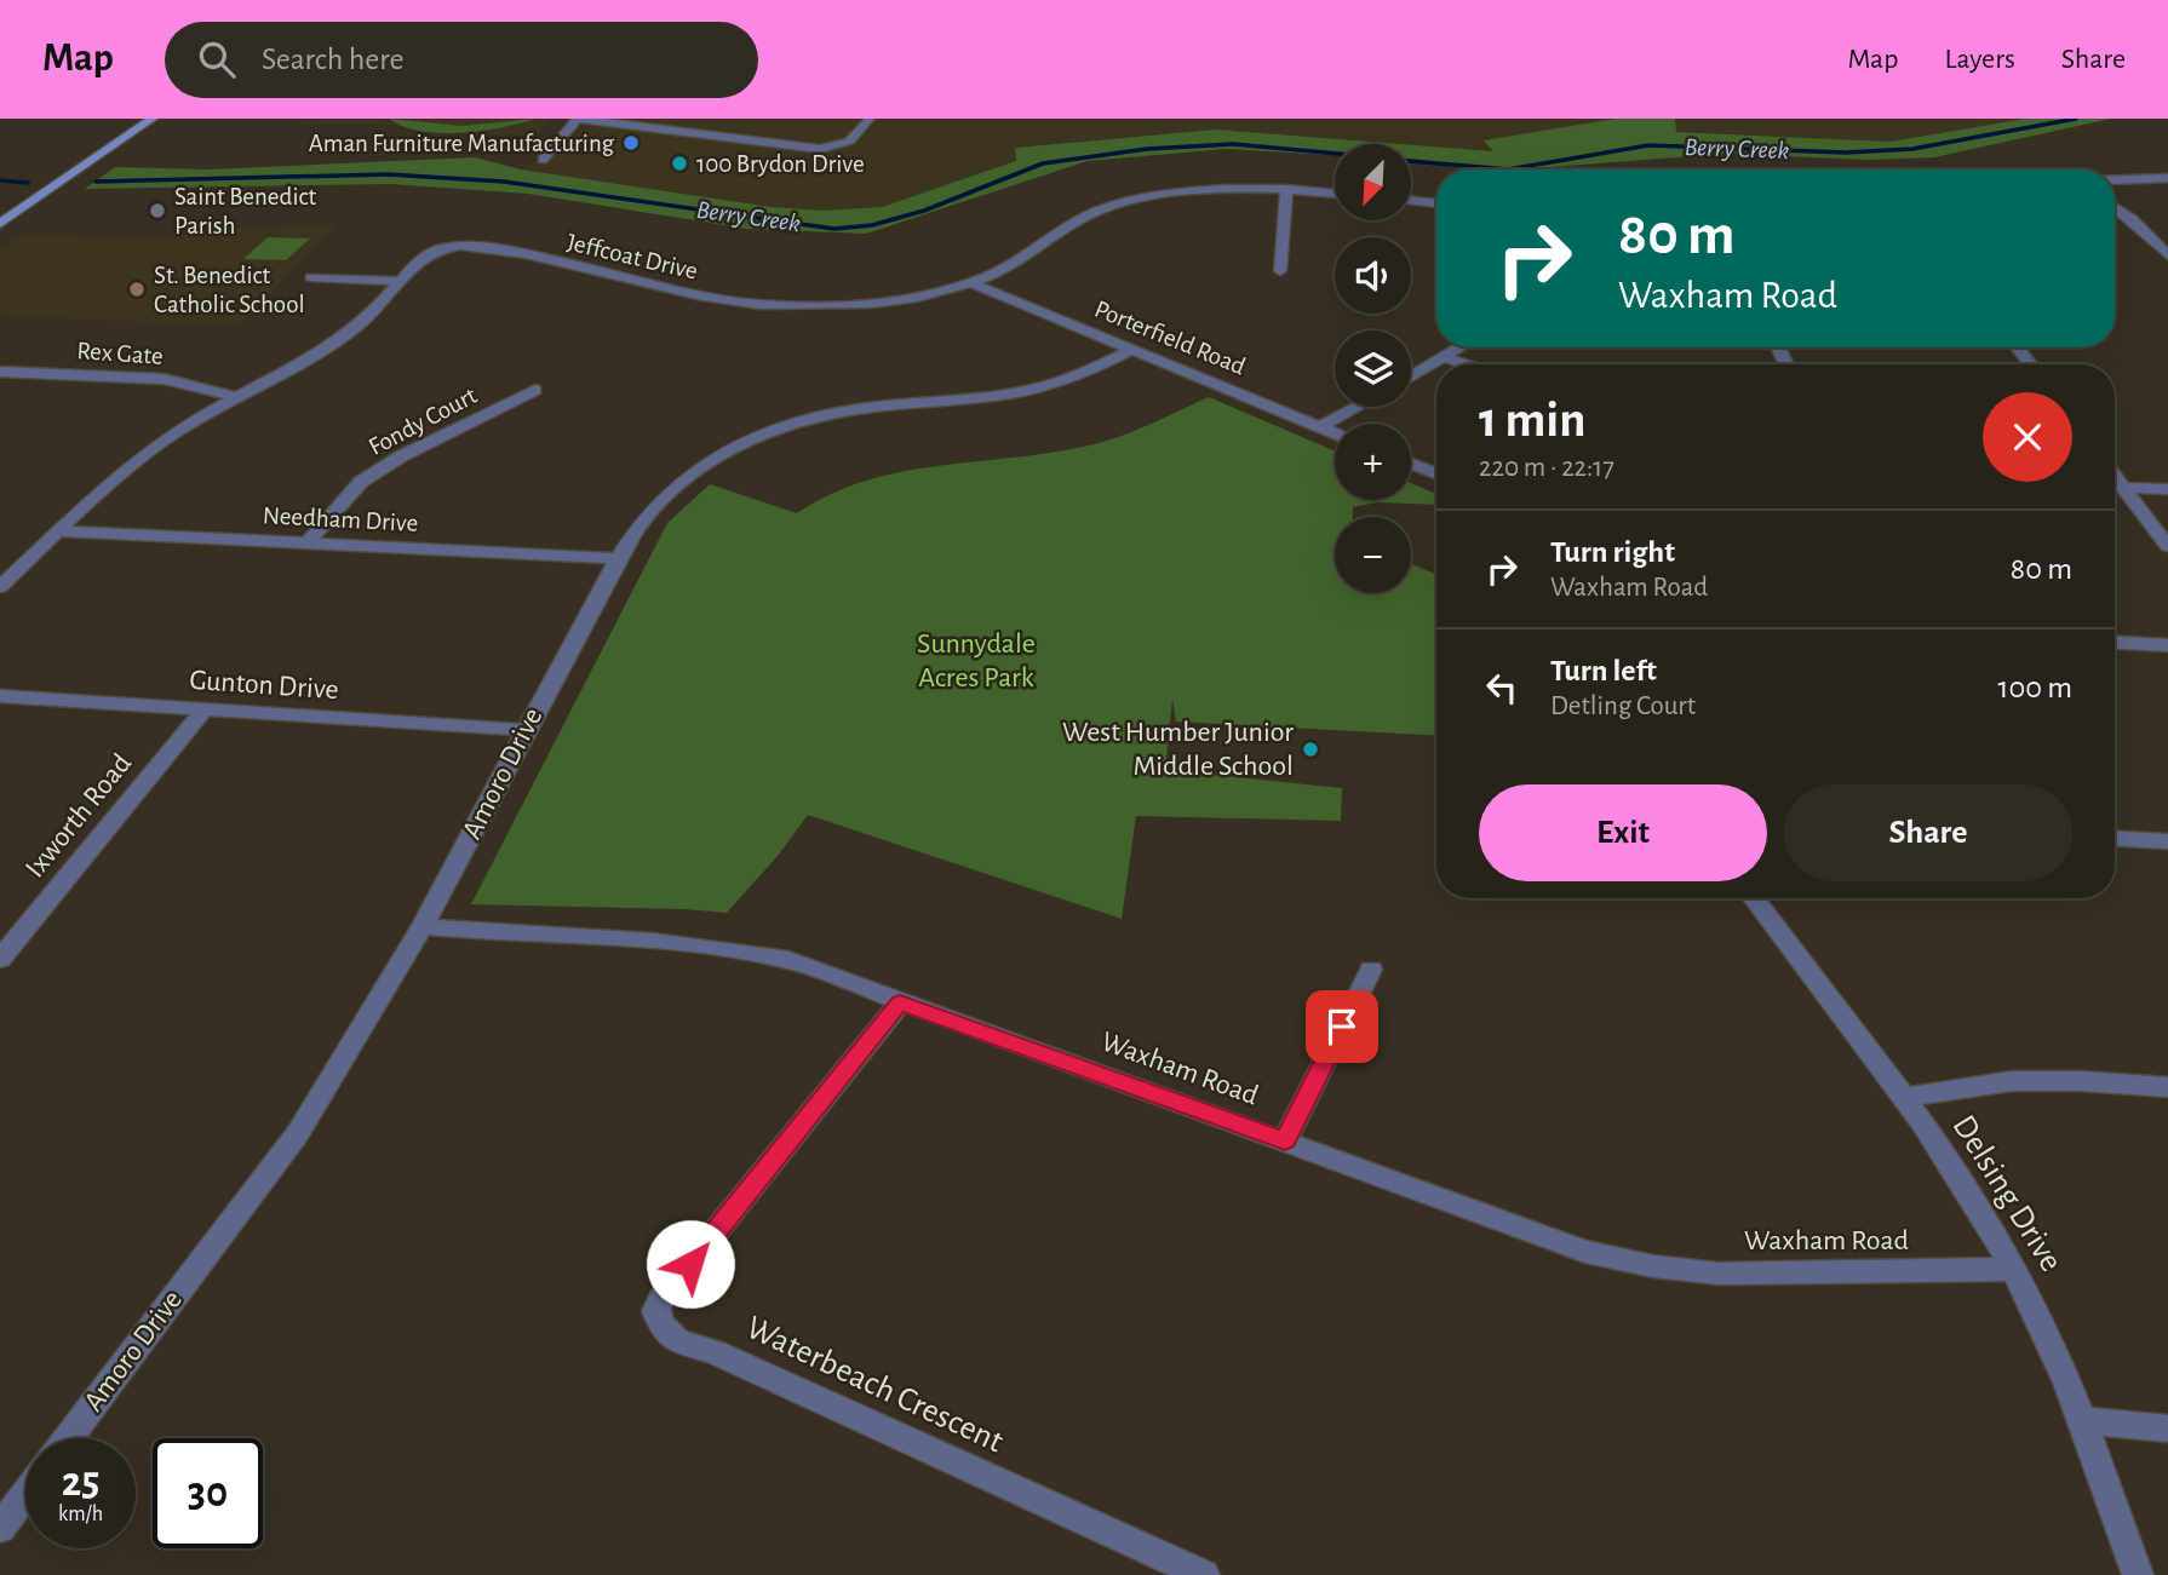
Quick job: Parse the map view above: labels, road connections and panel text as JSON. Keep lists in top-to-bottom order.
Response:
{
  "streets": {
    "street": [
      "Jeffcoat Drive",
      "Porterfield Road",
      "Rex Gate",
      "Fondy Court",
      "Needham Drive",
      "Gunton Drive",
      "Amoro Drive",
      "Ixworth Road",
      "Waxham Road",
      "Delsing Drive",
      "Waterbeach Crescent"
    ]
  },
  "crossings": [
    ["Jeffcoat Drive", "Porterfield Road"],
    ["Jeffcoat Drive", "Rex Gate"],
    ["Jeffcoat Drive", "Needham Drive"],
    ["Porterfield Road", "Amoro Drive"],
    ["Fondy Court", "Needham Drive"],
    ["Needham Drive", "Amoro Drive"],
    ["Gunton Drive", "Amoro Drive"],
    ["Gunton Drive", "Ixworth Road"],
    ["Amoro Drive", "Waxham Road"],
    ["Waxham Road", "Delsing Drive"],
    ["Waxham Road", "Waterbeach Crescent"]
  ],
  "water": ["Berry Creek"],
  "parks": ["Sunnydale Acres Park"],
  "places": [
    "Aman Furniture Manufacturing",
    "100 Brydon Drive",
    "Saint Benedict Parish",
    "St. Benedict Catholic School",
    "West Humber Junior Middle School"
  ],
  "north": "bottom left",
  "page": {
    "header": "Map",
    "search": "Search here",
    "nav": ["Map", "Layers", "Share"],
    "map_buttons": ["+", "−"],
    "turn": ["80 m", "Waxham Road"],
    "heading": ["1 min", "220 m · 22:17"],
    "list": [
      {
        "name": "Turn right",
        "note": "Waxham Road",
        "value": "80 m"
      },
      {
        "name": "Turn left",
        "note": "Detling Court",
        "value": "100 m"
      }
    ],
    "buttons": ["Exit", "Share"],
    "speed": "25 km/h",
    "limit": "30"
  }
}
